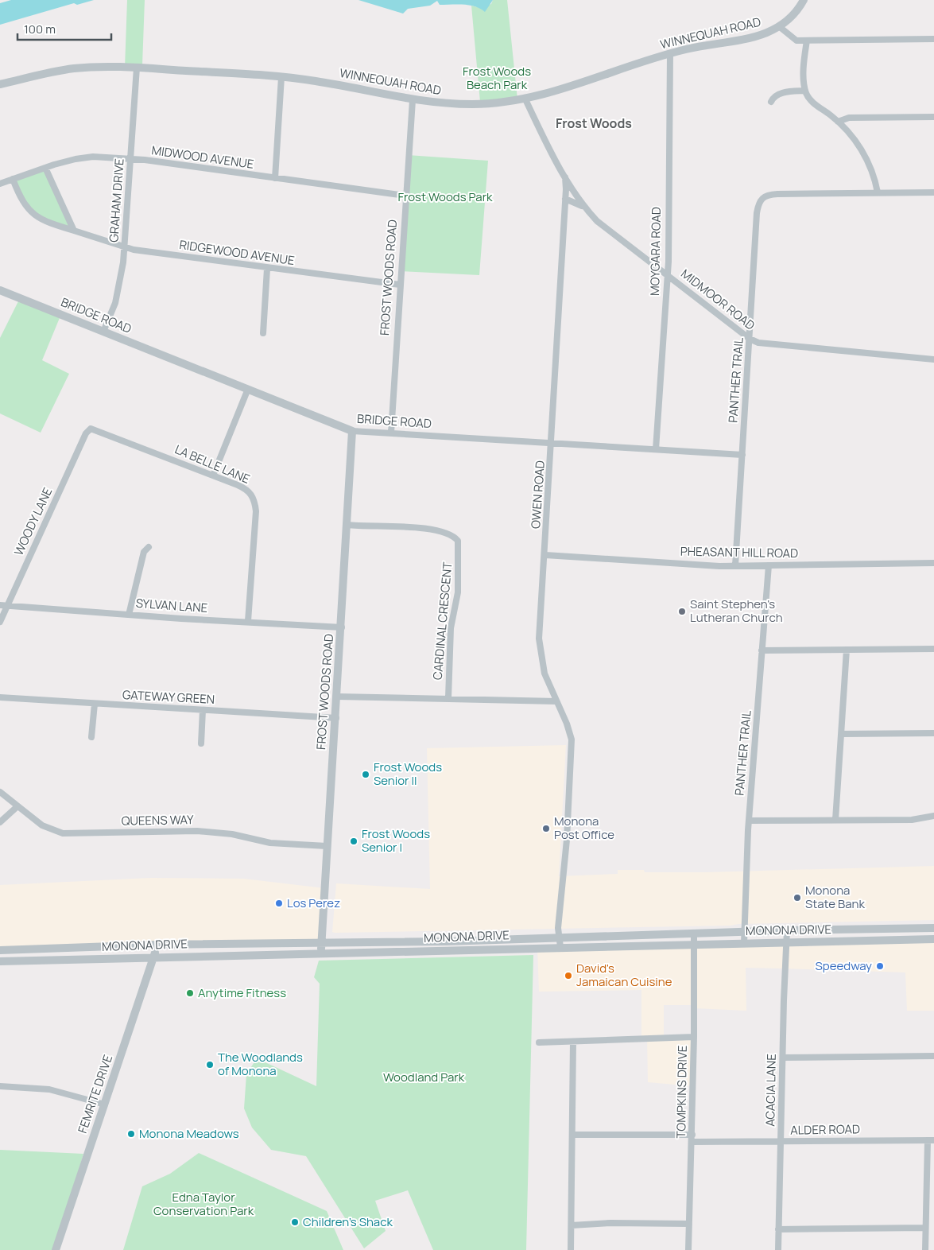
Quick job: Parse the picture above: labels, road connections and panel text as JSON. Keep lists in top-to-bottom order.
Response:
{
  "streets": {
    "street": [
      "WINNEQUAH ROAD",
      "MIDWOOD AVENUE",
      "GRAHAM DRIVE",
      "MOYGARA ROAD",
      "RIDGEWOOD AVENUE",
      "FROST WOODS ROAD",
      "MIDMOOR ROAD",
      "BRIDGE ROAD",
      "PANTHER TRAIL",
      "LA BELLE LANE",
      "OWEN ROAD",
      "WOODY LANE",
      "PHEASANT HILL ROAD",
      "SYLVAN LANE",
      "CARDINAL CRESCENT",
      "GATEWAY GREEN",
      "QUEENS WAY",
      "MONONA DRIVE",
      "ACACIA LANE",
      "TOMPKINS DRIVE",
      "FEMRITE DRIVE",
      "ALDER ROAD"
    ]
  },
  "crossings": [
    ["WINNEQUAH ROAD", "GRAHAM DRIVE"],
    ["WINNEQUAH ROAD", "MOYGARA ROAD"],
    ["WINNEQUAH ROAD", "FROST WOODS ROAD"],
    ["WINNEQUAH ROAD", "OWEN ROAD"],
    ["MIDWOOD AVENUE", "GRAHAM DRIVE"],
    ["MIDWOOD AVENUE", "RIDGEWOOD AVENUE"],
    ["MIDWOOD AVENUE", "FROST WOODS ROAD"],
    ["GRAHAM DRIVE", "RIDGEWOOD AVENUE"],
    ["GRAHAM DRIVE", "BRIDGE ROAD"],
    ["MOYGARA ROAD", "MIDMOOR ROAD"],
    ["MOYGARA ROAD", "BRIDGE ROAD"],
    ["RIDGEWOOD AVENUE", "FROST WOODS ROAD"],
    ["FROST WOODS ROAD", "BRIDGE ROAD"],
    ["FROST WOODS ROAD", "SYLVAN LANE"],
    ["FROST WOODS ROAD", "CARDINAL CRESCENT"],
    ["FROST WOODS ROAD", "GATEWAY GREEN"],
    ["FROST WOODS ROAD", "QUEENS WAY"],
    ["FROST WOODS ROAD", "MONONA DRIVE"],
    ["MIDMOOR ROAD", "PANTHER TRAIL"],
    ["MIDMOOR ROAD", "OWEN ROAD"],
    ["BRIDGE ROAD", "PANTHER TRAIL"],
    ["BRIDGE ROAD", "OWEN ROAD"],
    ["PANTHER TRAIL", "PHEASANT HILL ROAD"],
    ["PANTHER TRAIL", "MONONA DRIVE"],
    ["LA BELLE LANE", "WOODY LANE"],
    ["LA BELLE LANE", "SYLVAN LANE"],
    ["OWEN ROAD", "PHEASANT HILL ROAD"],
    ["OWEN ROAD", "MONONA DRIVE"],
    ["WOODY LANE", "SYLVAN LANE"],
    ["MONONA DRIVE", "ACACIA LANE"],
    ["MONONA DRIVE", "TOMPKINS DRIVE"],
    ["MONONA DRIVE", "FEMRITE DRIVE"],
    ["ACACIA LANE", "ALDER ROAD"],
    ["TOMPKINS DRIVE", "ALDER ROAD"]
  ],
  "districts": ["Frost Woods"],
  "parks": [
    "Frost Woods Beach Park",
    "Frost Woods Park",
    "Woodland Park",
    "Edna Taylor Conservation Park"
  ],
  "places": [
    "Saint Stephen's Lutheran Church",
    "Frost Woods Senior II",
    "Monona Post Office",
    "Frost Woods Senior I",
    "Monona State Bank",
    "Los Perez",
    "Speedway",
    "David's Jamaican Cuisine",
    "Anytime Fitness",
    "The Woodlands of Monona",
    "Monona Meadows",
    "Children's Shack"
  ],
  "scale_bar": "100 m"
}
